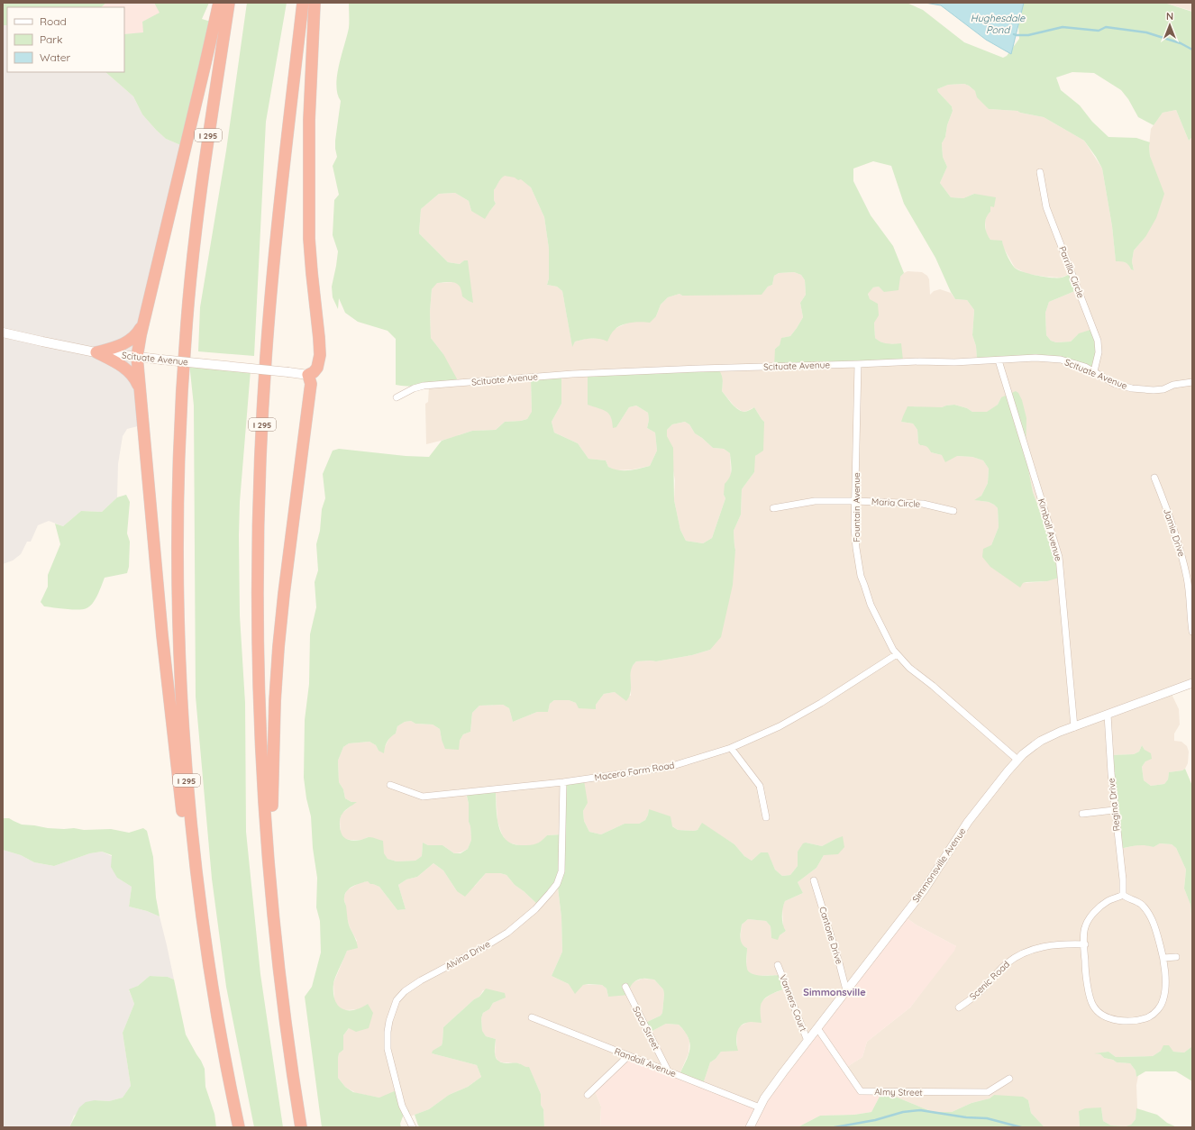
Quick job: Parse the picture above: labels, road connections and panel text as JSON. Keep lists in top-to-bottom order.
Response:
{
  "streets": {
    "highway": ["I 295"],
    "main road": ["Scituate Avenue"],
    "street": [
      "Parrillo Circle",
      "Maria Circle",
      "Fountain Avenue",
      "Kimball Avenue",
      "Jamie Drive",
      "Macera Farm Road",
      "Regina Drive",
      "Simmonsville Avenue",
      "Cantone Drive",
      "Alvina Drive",
      "Scenic Road",
      "Vanners Court",
      "Saco Street",
      "Randall Avenue",
      "Almy Street"
    ]
  },
  "crossings": [
    ["Parrillo Circle", "Scituate Avenue"],
    ["Scituate Avenue", "Fountain Avenue"],
    ["Scituate Avenue", "Kimball Avenue"],
    ["Maria Circle", "Fountain Avenue"],
    ["Fountain Avenue", "Macera Farm Road"],
    ["Fountain Avenue", "Simmonsville Avenue"],
    ["Kimball Avenue", "Simmonsville Avenue"],
    ["Macera Farm Road", "Alvina Drive"],
    ["Regina Drive", "Simmonsville Avenue"],
    ["Regina Drive", "Scenic Road"],
    ["Simmonsville Avenue", "Cantone Drive"],
    ["Simmonsville Avenue", "Vanners Court"],
    ["Simmonsville Avenue", "Randall Avenue"],
    ["Simmonsville Avenue", "Almy Street"],
    ["Saco Street", "Randall Avenue"]
  ],
  "districts": ["Simmonsville"],
  "water": ["Hughesdale Pond"],
  "legend": ["Road", "Park", "Water"],
  "north": "top"
}
